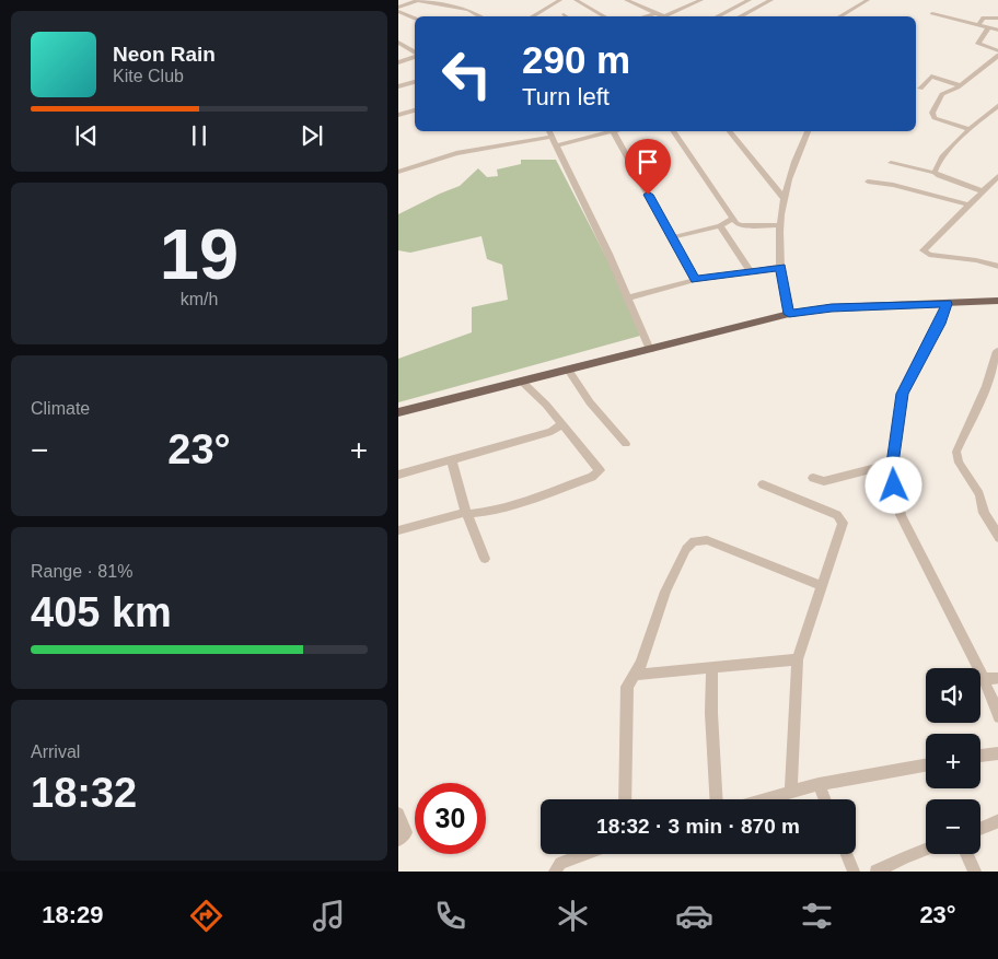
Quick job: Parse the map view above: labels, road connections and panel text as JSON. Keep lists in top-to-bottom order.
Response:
{
  "page": {
    "turn": ["290 m", "Turn left"],
    "song": ["Neon Rain", "Kite Club"],
    "tile": [
      ["19", "km/h"],
      "Climate",
      ["Range · 81%", "405 km"],
      ["Arrival", "18:32"]
    ],
    "heat": ["−", "23°", "+"],
    "map_buttons": ["+", "−"],
    "limit": "30",
    "trip": "18:32 · 3 min · 870 m",
    "tabs": ["18:29", "23°"]
  }
}
